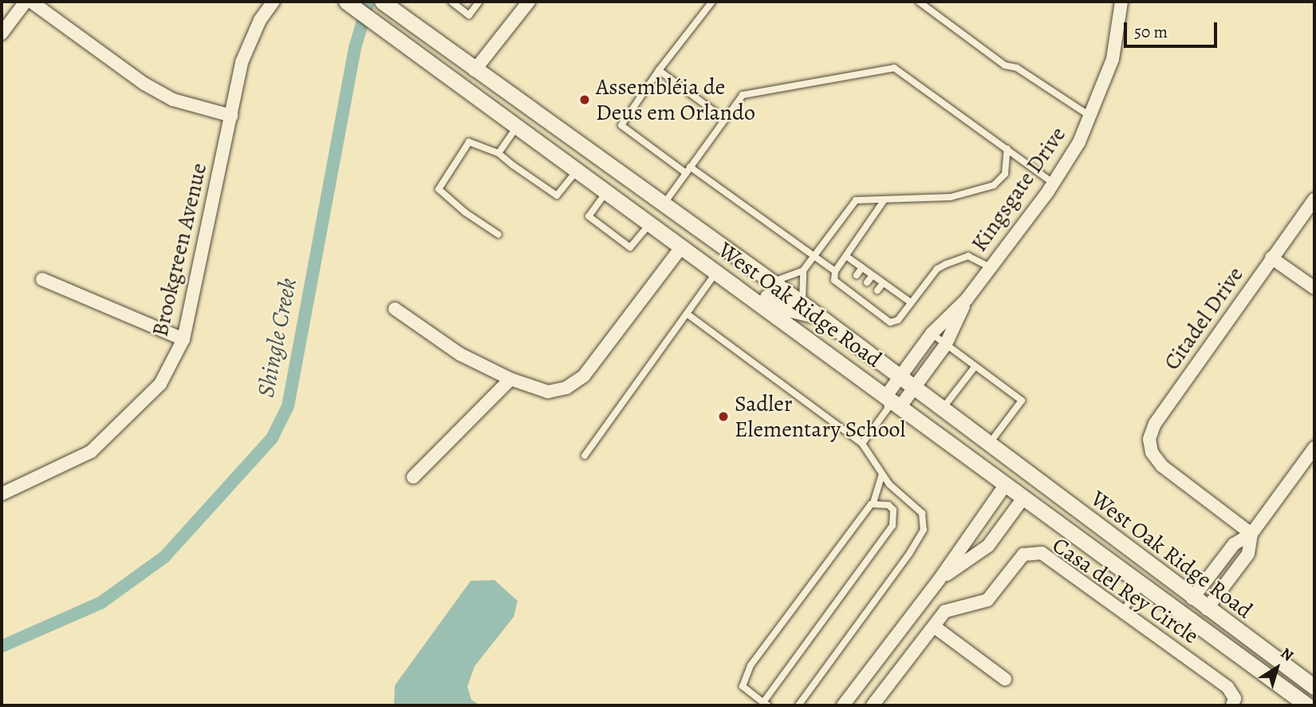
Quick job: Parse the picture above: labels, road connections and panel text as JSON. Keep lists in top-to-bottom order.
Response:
{
  "streets": {
    "street": [
      "Kingsgate Drive",
      "Brookgreen Avenue",
      "West Oak Ridge Road",
      "Citadel Drive",
      "Casa del Rey Circle"
    ]
  },
  "crossings": [
    ["Kingsgate Drive", "West Oak Ridge Road"]
  ],
  "water": ["Shingle Creek"],
  "places": ["Assembléia de Deus em Orlando", "Sadler Elementary School"],
  "scale_bar": "50 m",
  "north": "top right"
}
